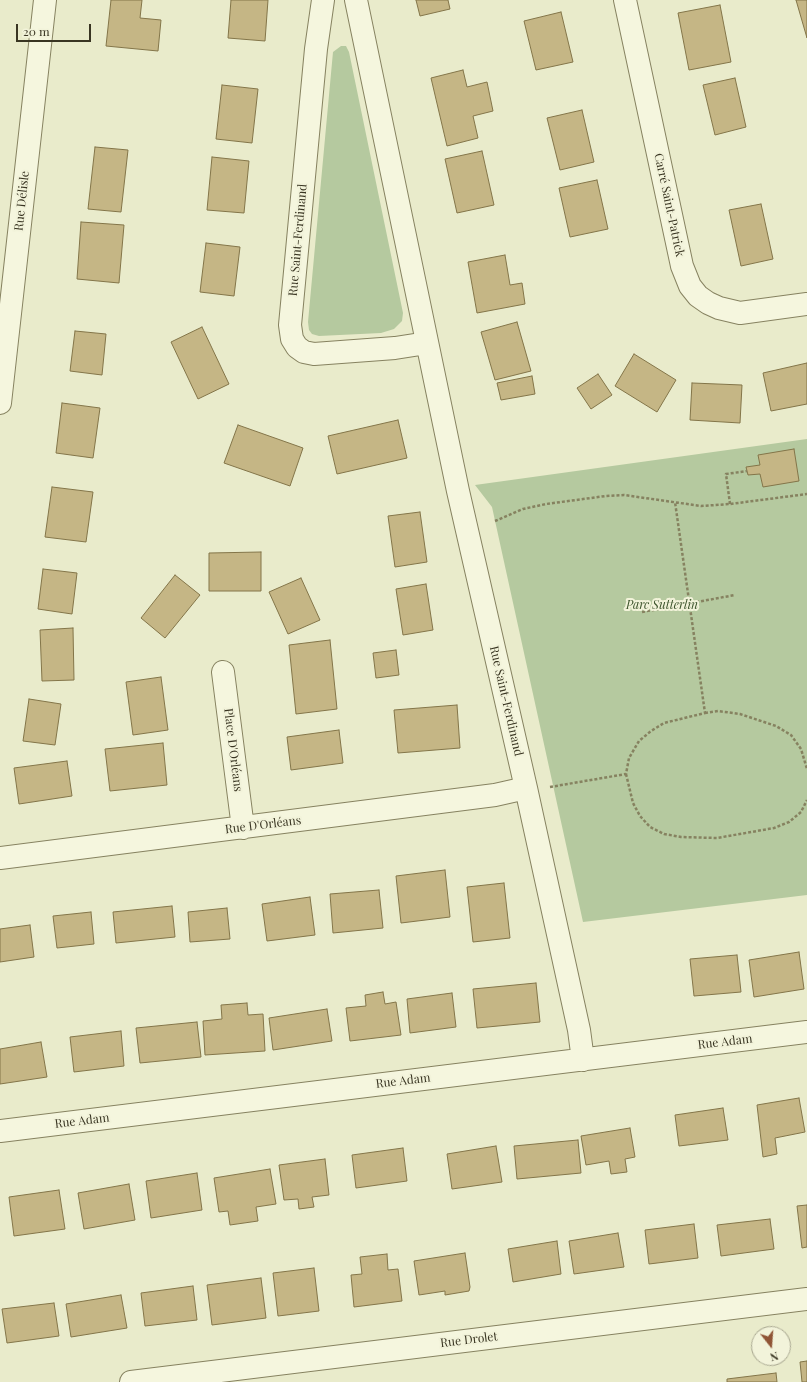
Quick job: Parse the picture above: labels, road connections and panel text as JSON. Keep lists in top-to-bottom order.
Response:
{
  "streets": {
    "street": [
      "Rue Délisle",
      "Carré Saint-Patrick",
      "Rue Saint-Ferdinand",
      "Place D'Orléans",
      "Rue D'Orléans",
      "Rue Adam",
      "Rue Drolet"
    ]
  },
  "crossings": [
    ["Rue Saint-Ferdinand", "Rue D'Orléans"],
    ["Rue Saint-Ferdinand", "Rue Adam"],
    ["Place D'Orléans", "Rue D'Orléans"]
  ],
  "parks": ["Parc Sutterlin"],
  "scale_bar": "20 m",
  "north": "bottom"
}
